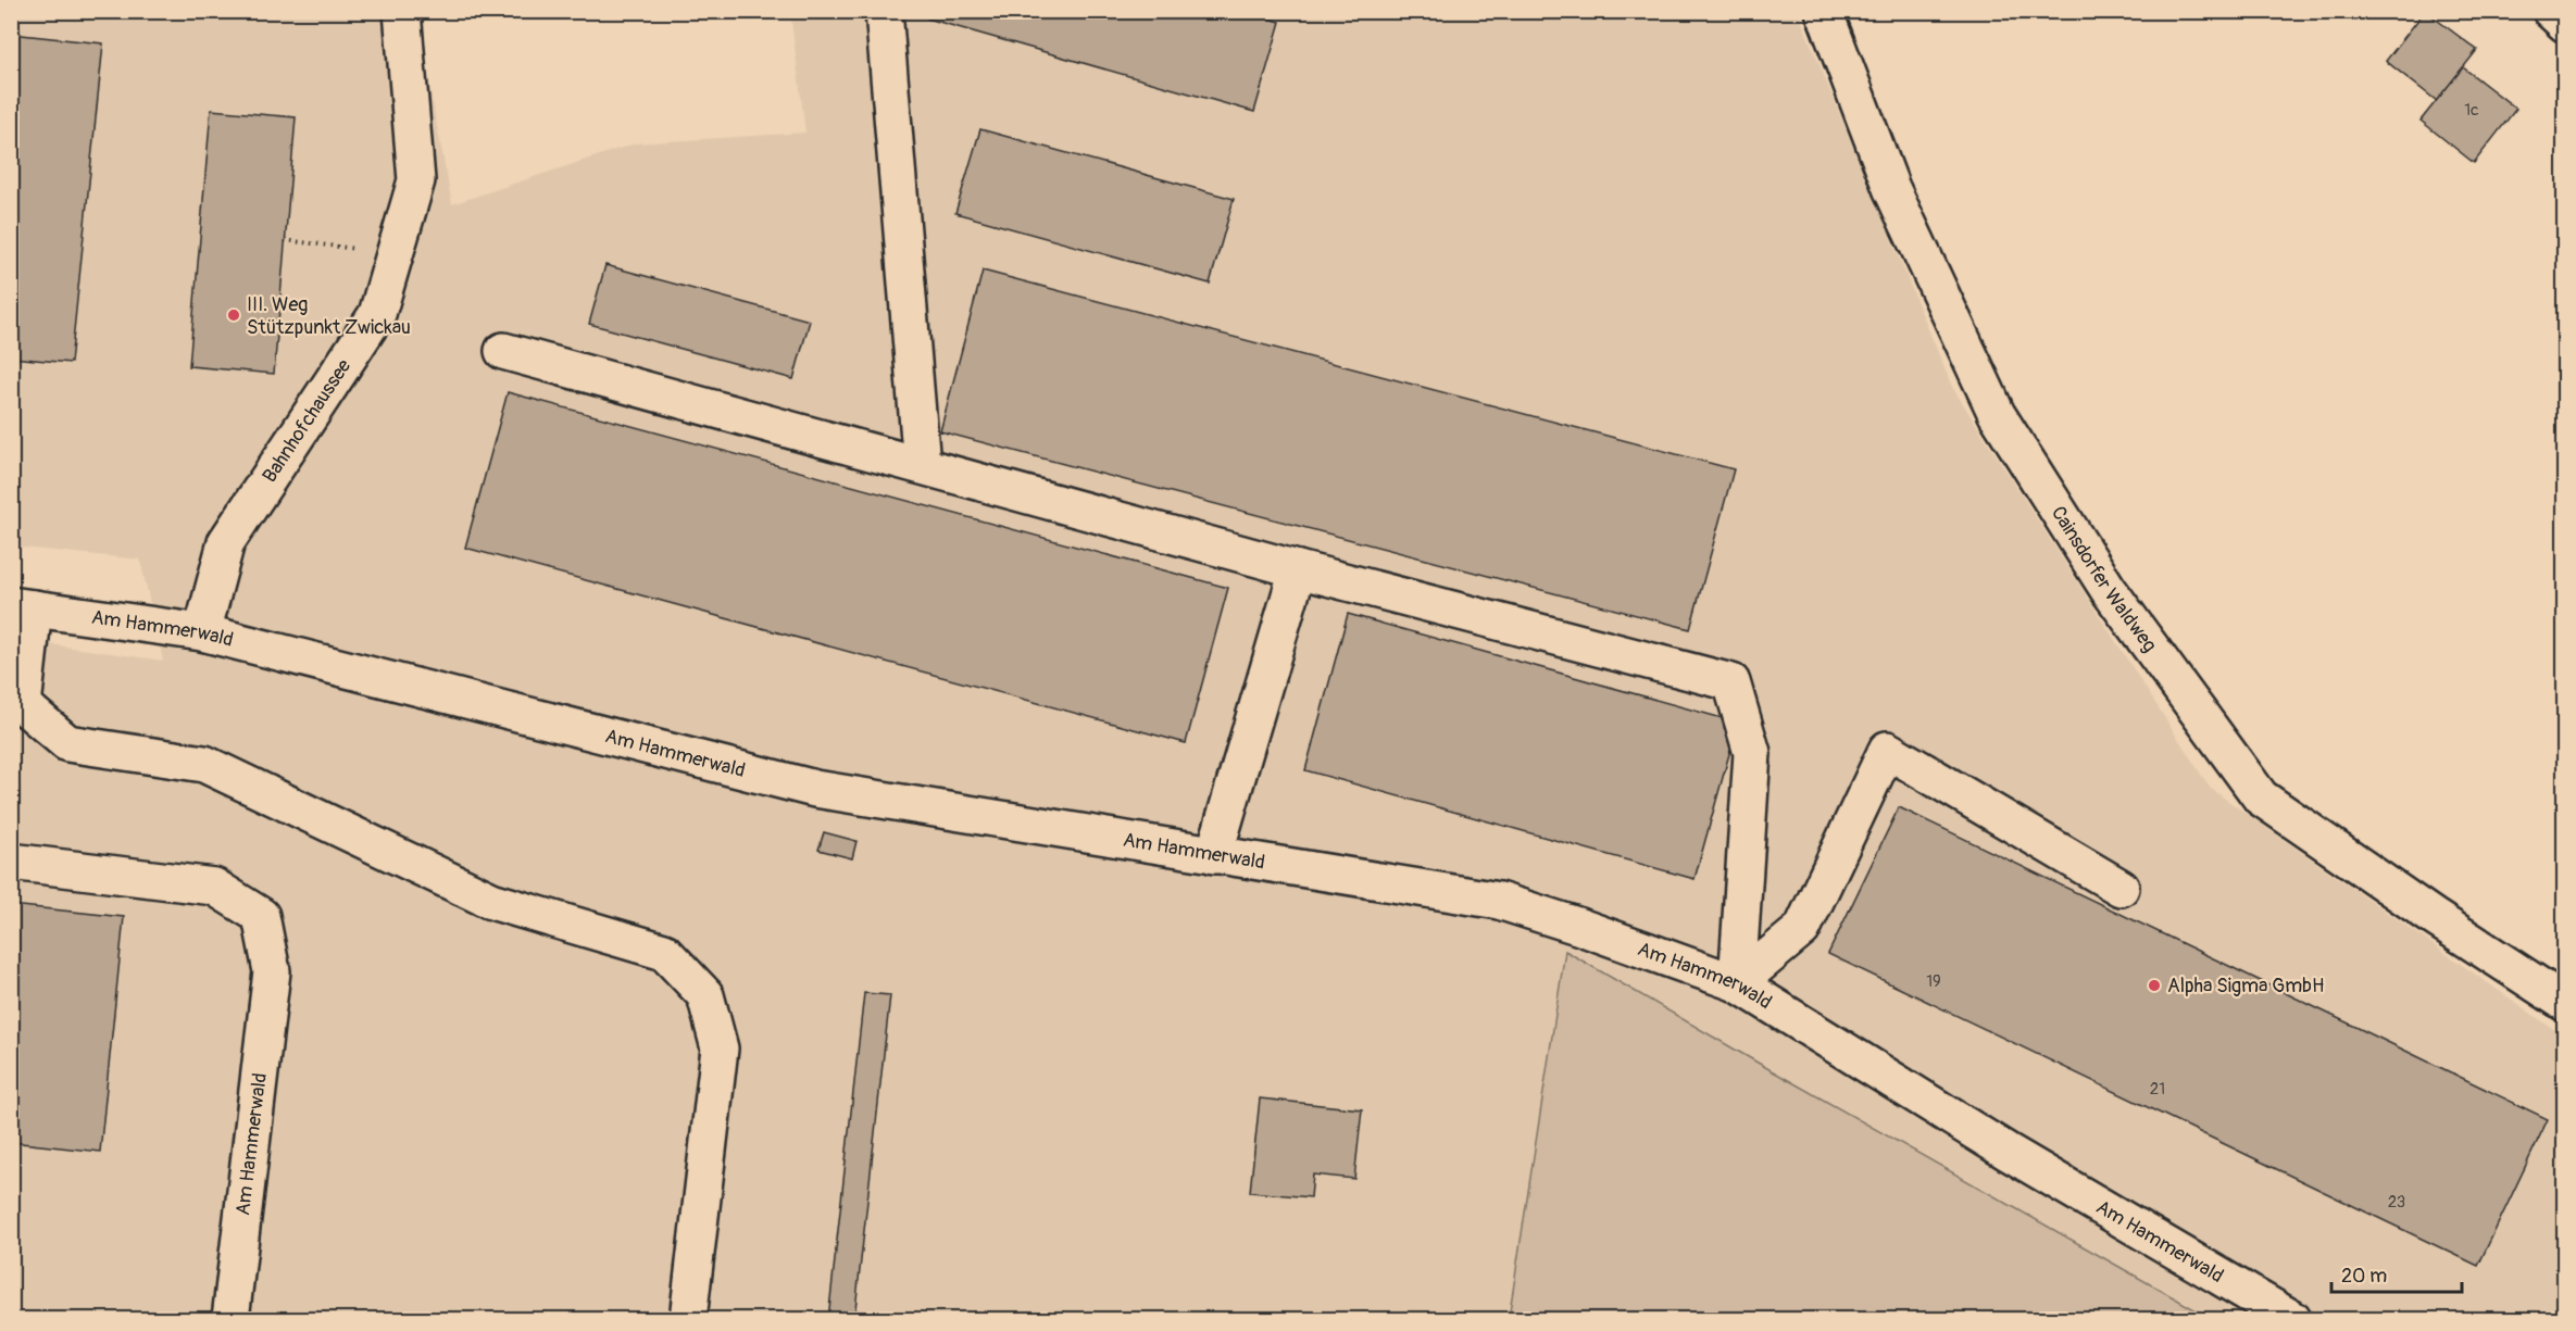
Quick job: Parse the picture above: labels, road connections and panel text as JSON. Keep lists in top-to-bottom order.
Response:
{
  "streets": {
    "main road": ["Bahnhofchaussee", "Cainsdorfer Waldweg", "Am Hammerwald"]
  },
  "crossings": [
    ["Bahnhofchaussee", "Am Hammerwald"]
  ],
  "places": ["III. Weg Stützpunkt Zwickau", "Alpha Sigma GmbH"],
  "house_numbers": [
    "1c",
    "19",
    "21",
    "23"
  ],
  "scale_bar": "20 m"
}
